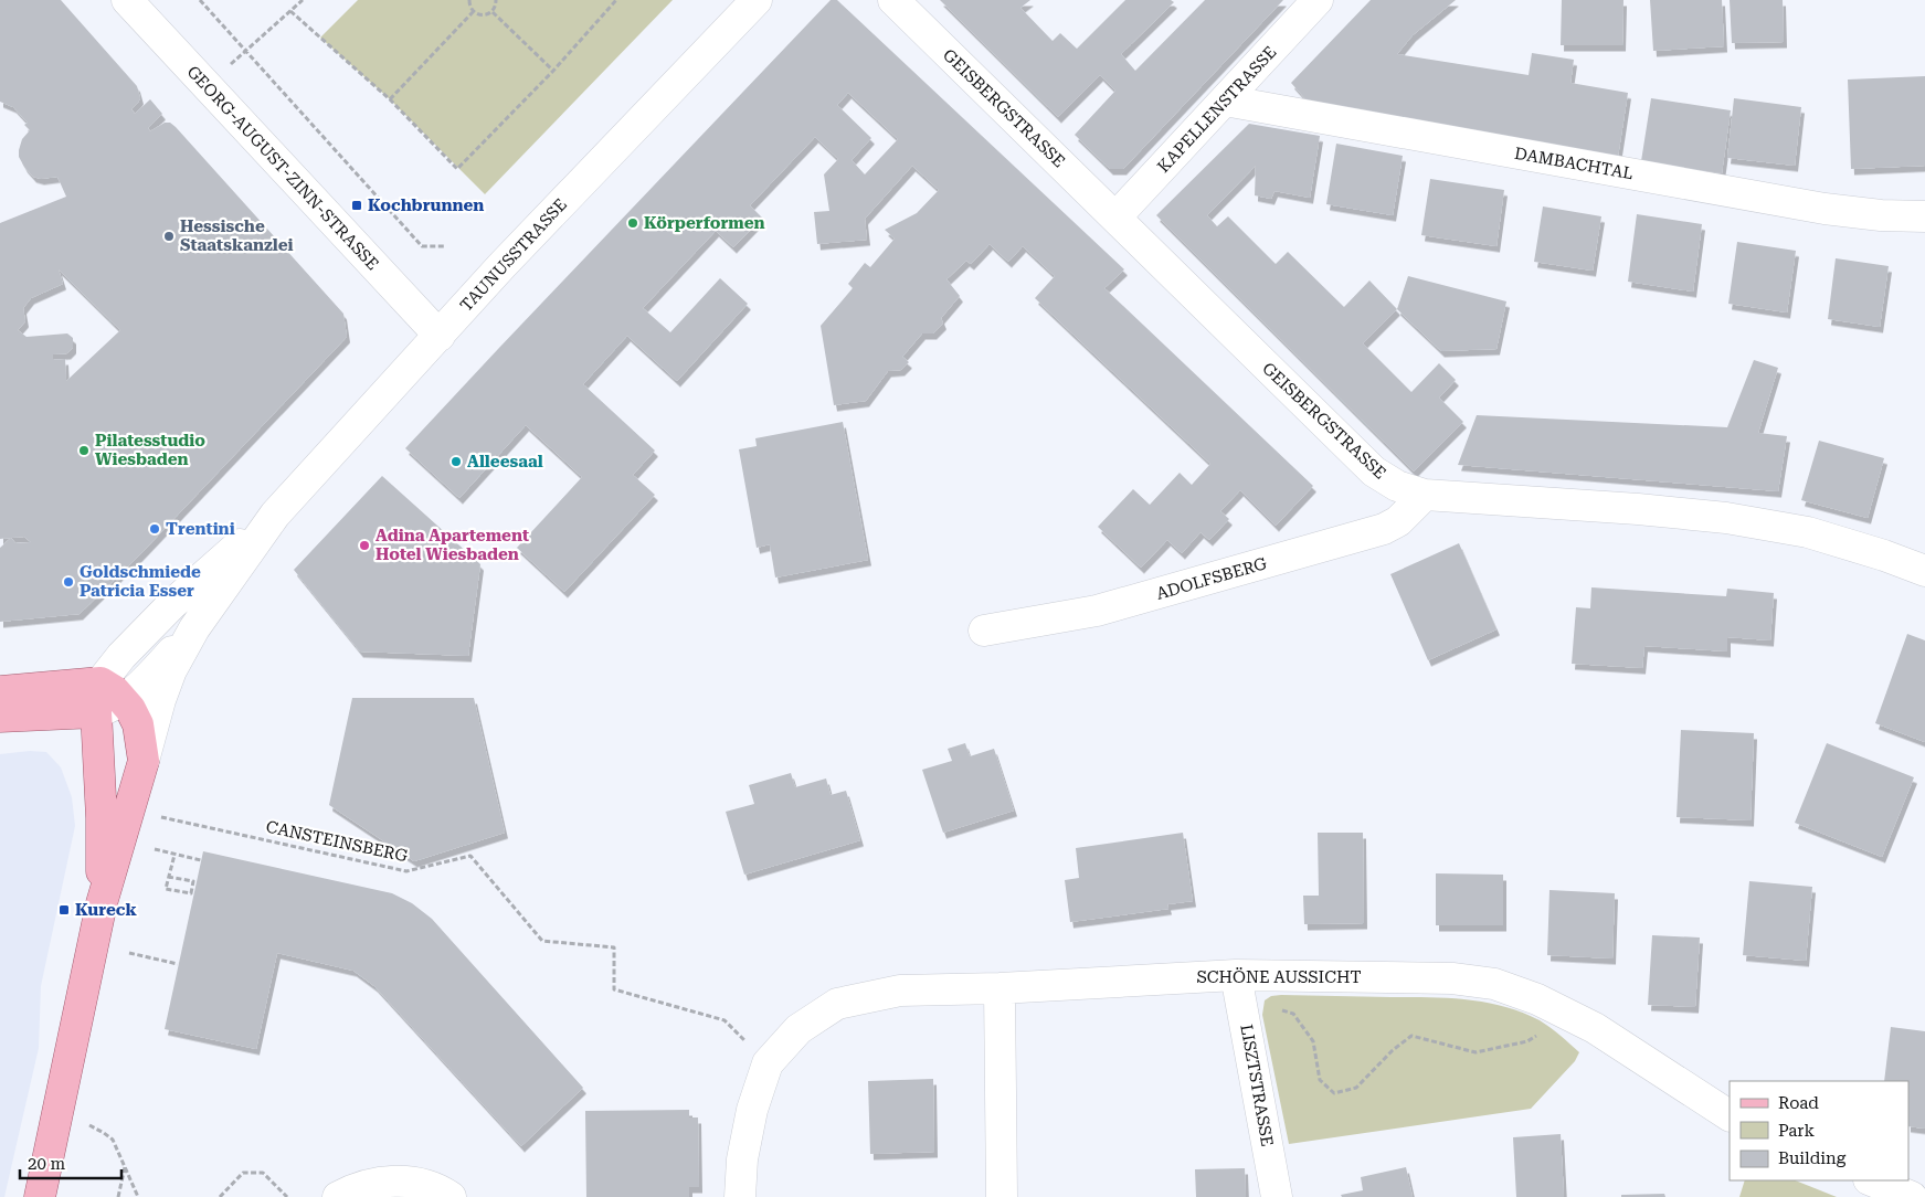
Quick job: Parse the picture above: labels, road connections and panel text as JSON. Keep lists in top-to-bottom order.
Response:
{
  "streets": {
    "street": [
      "GEISBERGSTRASSE",
      "KAPELLENSTRASSE",
      "DAMBACHTAL",
      "GEORG-AUGUST-ZINN-STRASSE",
      "TAUNUSSTRASSE",
      "ADOLFSBERG",
      "SCHÖNE AUSSICHT",
      "LISZTSTRASSE"
    ],
    "path": ["CANSTEINSBERG"]
  },
  "crossings": [
    ["GEISBERGSTRASSE", "KAPELLENSTRASSE"],
    ["GEISBERGSTRASSE", "ADOLFSBERG"],
    ["KAPELLENSTRASSE", "DAMBACHTAL"],
    ["GEORG-AUGUST-ZINN-STRASSE", "TAUNUSSTRASSE"],
    ["CANSTEINSBERG", "SCHÖNE AUSSICHT"],
    ["SCHÖNE AUSSICHT", "LISZTSTRASSE"]
  ],
  "places": {
    "transit": ["Kochbrunnen", "Kureck"],
    "other": [
      "Körperformen",
      "Hessische Staatskanzlei",
      "Pilatesstudio Wiesbaden",
      "Alleesaal",
      "Trentini",
      "Adina Apartement Hotel Wiesbaden",
      "Goldschmiede Patricia Esser"
    ]
  },
  "legend": ["Road", "Park", "Building"],
  "scale_bar": "20 m"
}
